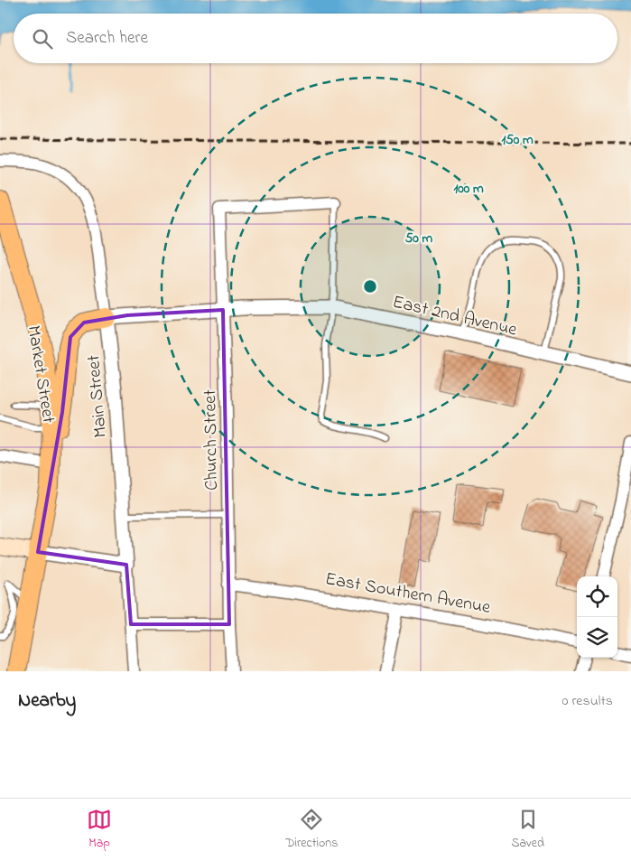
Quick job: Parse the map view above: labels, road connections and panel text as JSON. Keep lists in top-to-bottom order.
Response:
{
  "streets": {
    "highway": ["Market Street"],
    "street": [
      "East 2nd Avenue",
      "Main Street",
      "Church Street",
      "East Southern Avenue"
    ]
  },
  "crossings": [
    ["East 2nd Avenue", "Main Street"],
    ["East 2nd Avenue", "Church Street"],
    ["Church Street", "East Southern Avenue"]
  ],
  "page": {
    "search": "Search here",
    "heading": ["Nearby", "0 results"],
    "nav": ["Map", "Directions", "Saved"]
  },
  "rings": ["150 m", "100 m", "50 m"]
}
